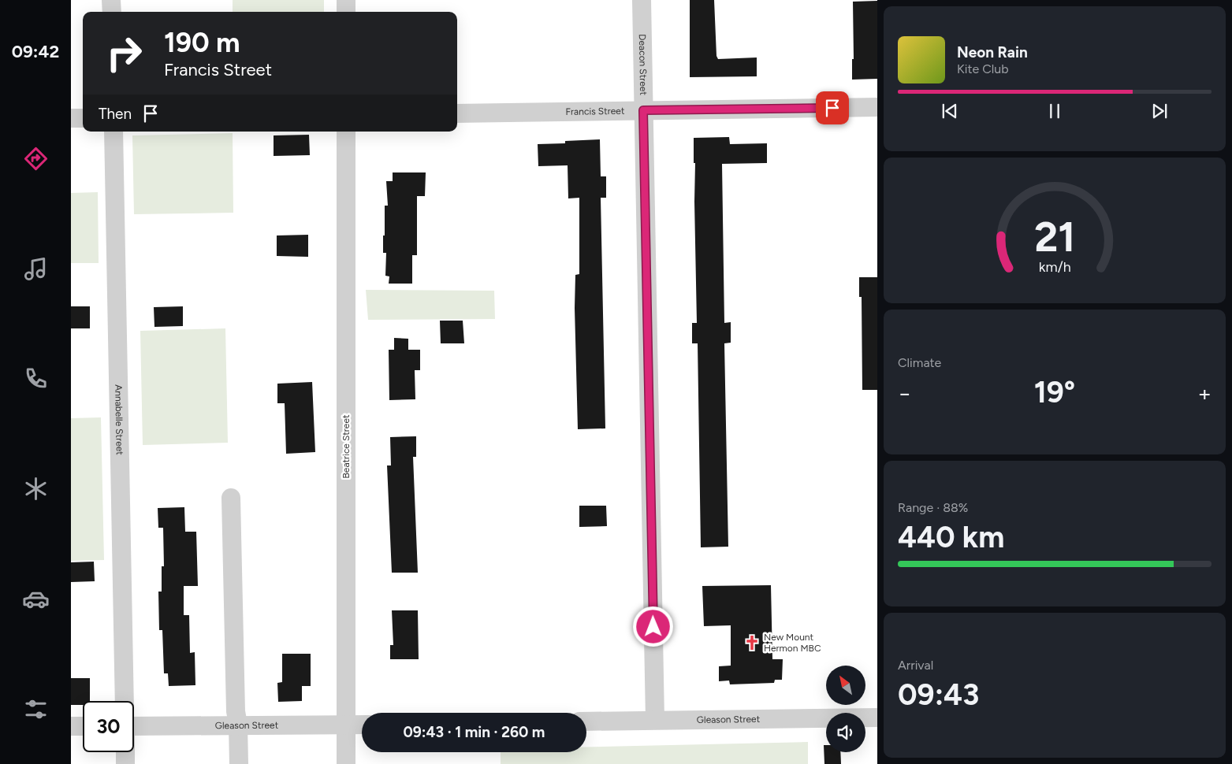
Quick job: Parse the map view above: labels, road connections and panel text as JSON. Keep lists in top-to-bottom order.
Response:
{
  "streets": {
    "street": [
      "Deacon Street",
      "Francis Street",
      "Annabelle Street",
      "Beatrice Street",
      "Gleason Street"
    ]
  },
  "crossings": [
    ["Deacon Street", "Francis Street"],
    ["Deacon Street", "Gleason Street"],
    ["Beatrice Street", "Gleason Street"]
  ],
  "places": {
    "church": ["New Mount Hermon MBC"]
  },
  "north": "top left",
  "page": {
    "tabs": "09:42",
    "turn": ["190 m", "Francis Street"],
    "song": ["Neon Rain", "Kite Club"],
    "then": "Then",
    "tile": [
      "Climate",
      ["Range · 88%", "440 km"],
      ["Arrival", "09:43"]
    ],
    "heat": ["−", "19°", "+"],
    "limit": "30",
    "trip": "09:43 · 1 min · 260 m",
    "gauge": ["21", "km/h"]
  }
}
